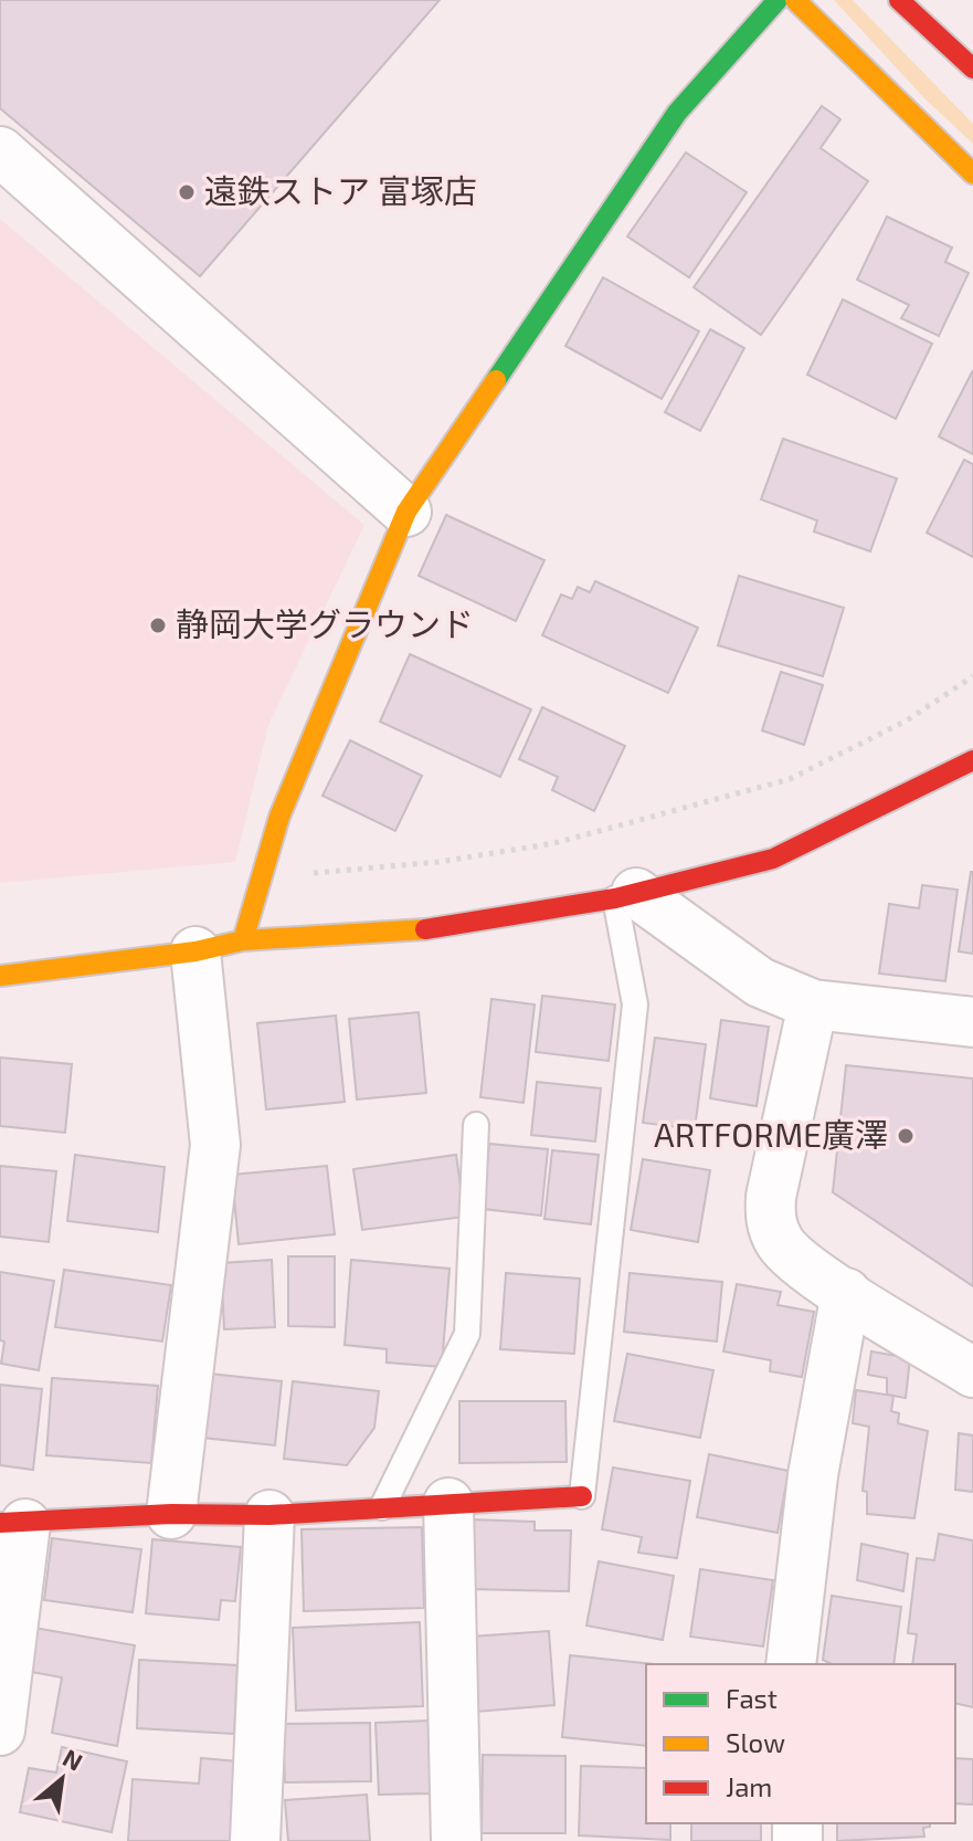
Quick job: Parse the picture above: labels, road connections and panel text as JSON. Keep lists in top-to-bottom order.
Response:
{
  "places": ["遠鉄ストア 富塚店", "静岡大学グラウンド", "ARTFORME廣澤"],
  "legend": ["Fast", "Slow", "Jam"],
  "north": "top right"
}
